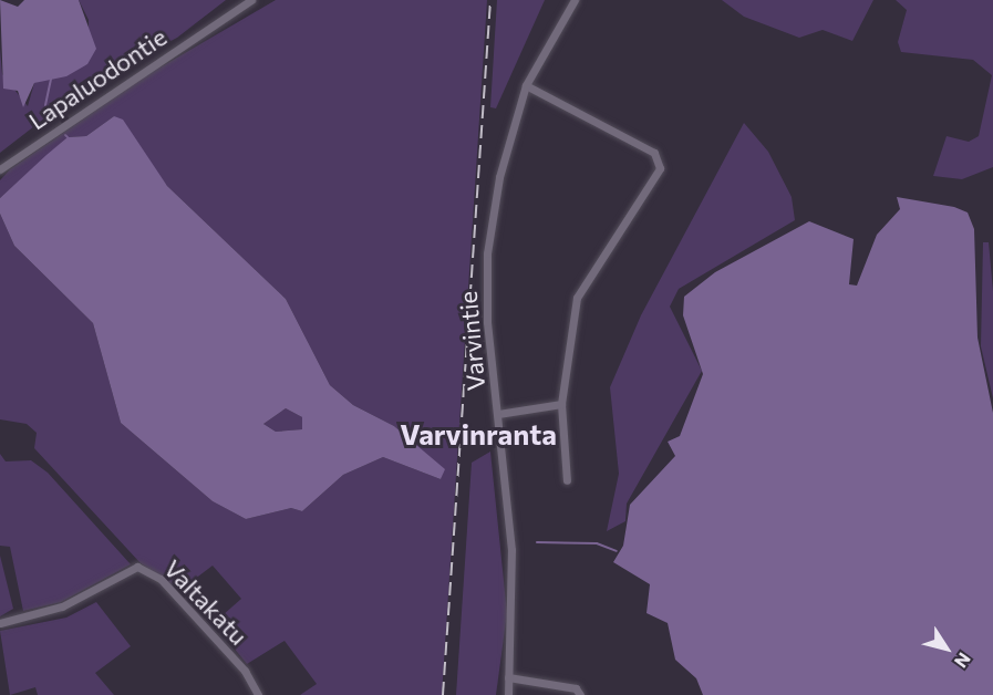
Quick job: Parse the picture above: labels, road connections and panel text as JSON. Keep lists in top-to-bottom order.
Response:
{
  "streets": {
    "street": ["Lapaluodontie", "Varvintie", "Valtakatu"]
  },
  "districts": ["Varvinranta"],
  "north": "bottom right"
}
